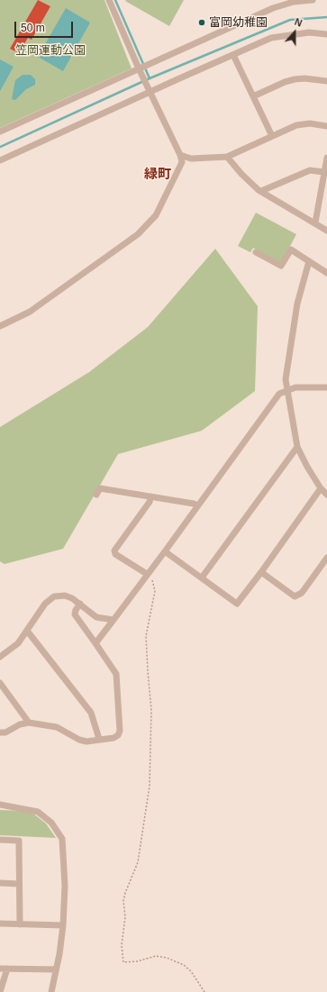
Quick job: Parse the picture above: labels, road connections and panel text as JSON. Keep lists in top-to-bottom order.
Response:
{
  "districts": ["緑町"],
  "parks": ["笠岡運動公園"],
  "places": ["富岡幼稚園"],
  "scale_bar": "50 m",
  "north": "top"
}
